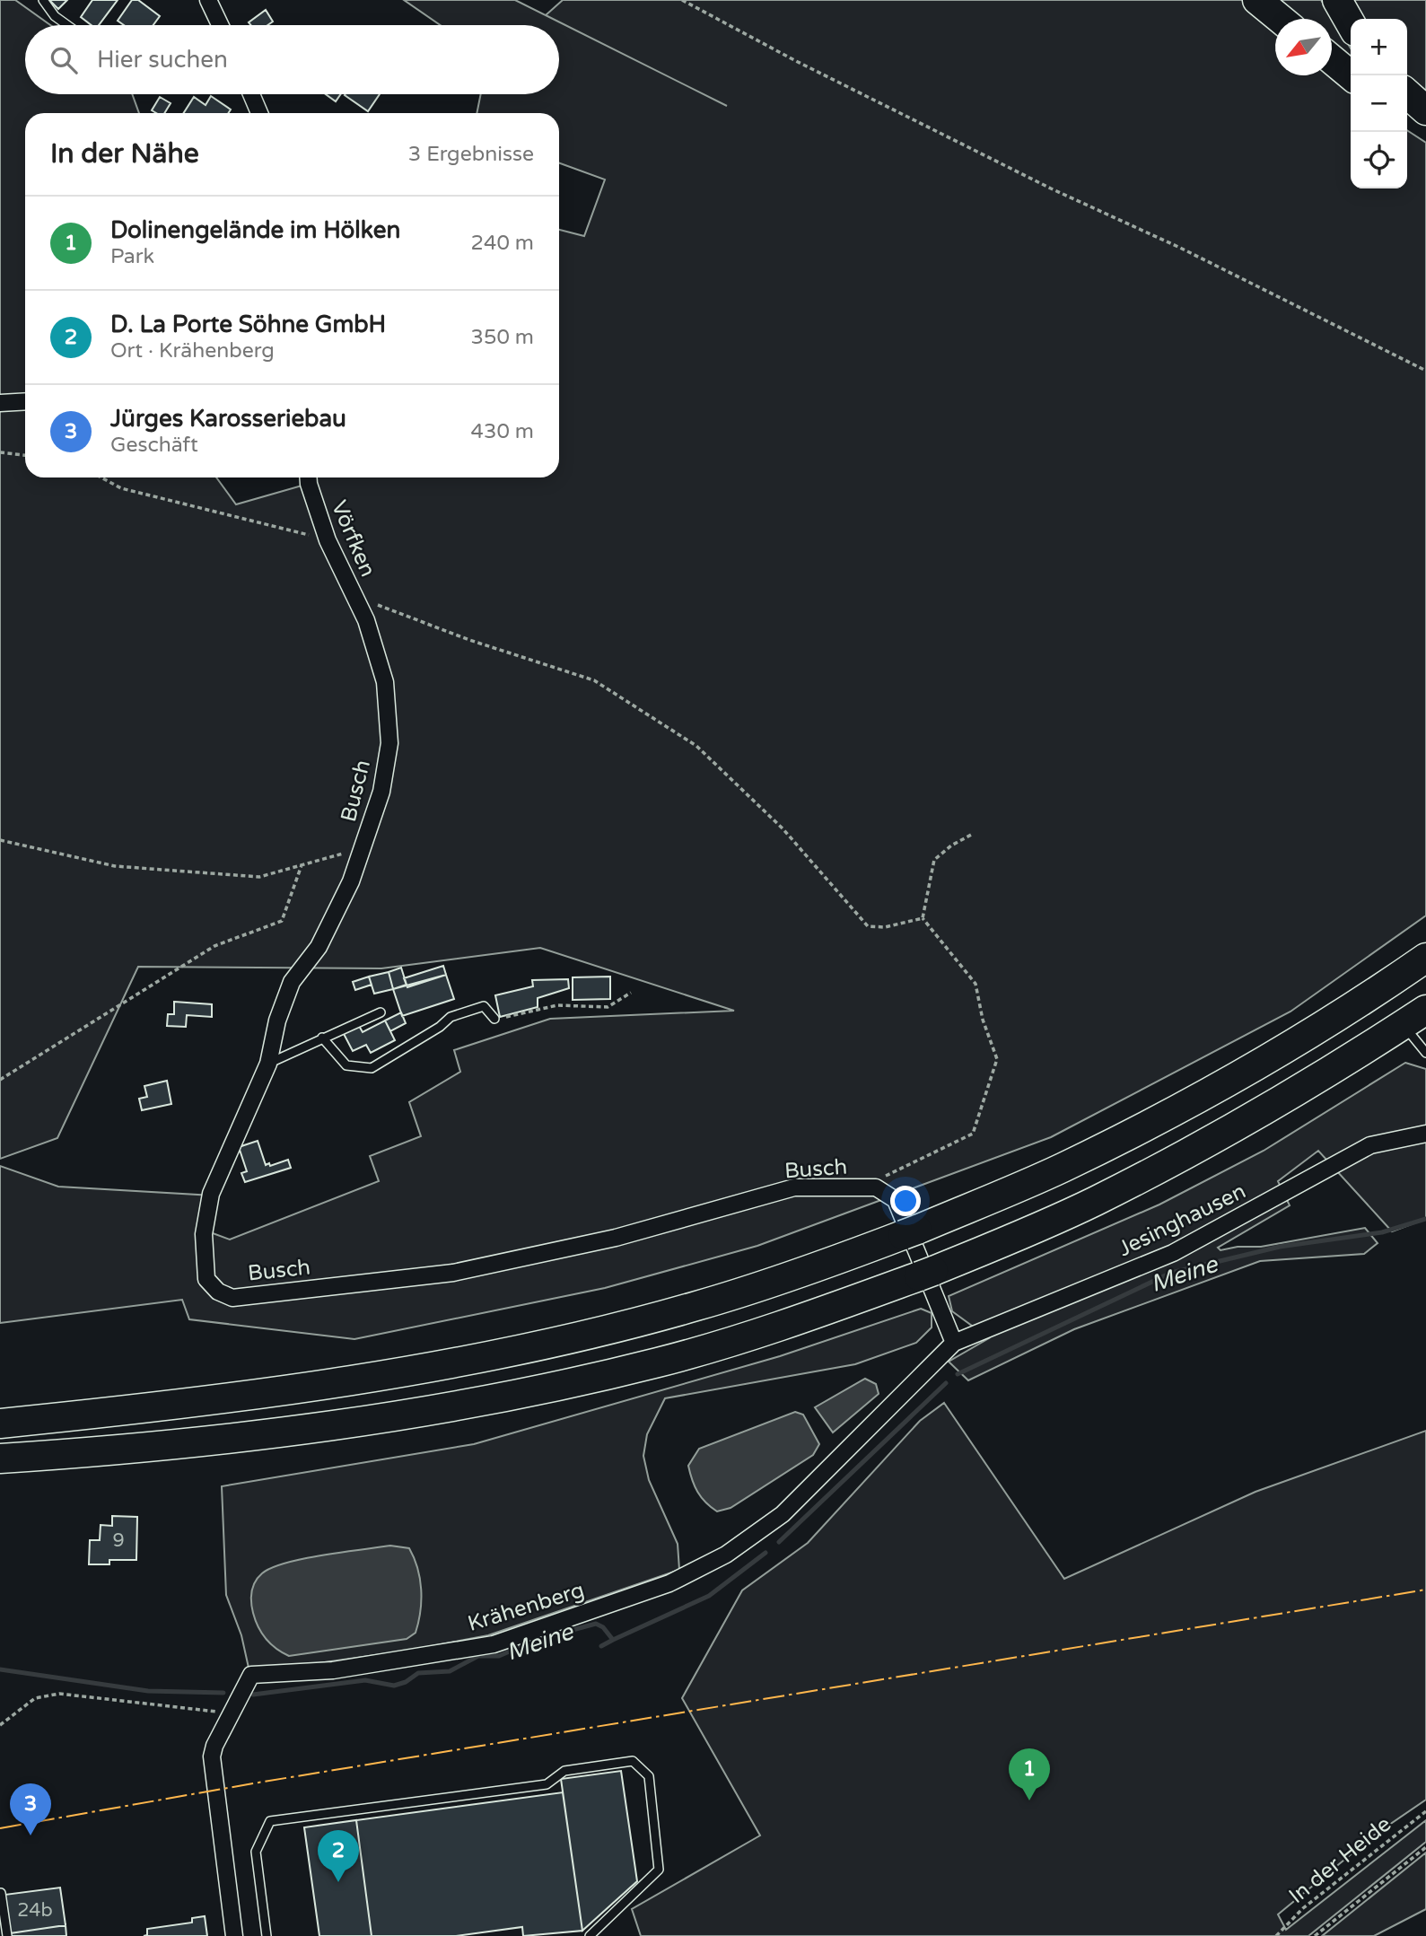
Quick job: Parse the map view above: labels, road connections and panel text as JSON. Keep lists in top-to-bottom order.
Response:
{
  "streets": {
    "street": [
      "Vörfken",
      "Busch",
      "Jesinghausen",
      "Krähenberg"
    ],
    "path": ["In der Heide"]
  },
  "crossings": [
    ["Vörfken", "Busch"],
    ["Busch", "Jesinghausen"],
    ["Busch", "Krähenberg"],
    ["Jesinghausen", "Krähenberg"]
  ],
  "water": ["Meine"],
  "house_numbers": ["9", "24b"],
  "north": "bottom left",
  "page": {
    "map_buttons": ["+", "−"],
    "search": "Hier suchen",
    "heading": ["In der Nähe", "3 Ergebnisse"],
    "list": [
      {
        "mark": "1",
        "name": "Dolinengelände im Hölken",
        "note": "Park",
        "value": "240 m"
      },
      {
        "mark": "2",
        "name": "D. La Porte Söhne GmbH",
        "note": "Ort · Krähenberg",
        "value": "350 m"
      },
      {
        "mark": "3",
        "name": "Jürges Karosseriebau",
        "note": "Geschäft",
        "value": "430 m"
      }
    ],
    "pins": ["1", "3", "2"]
  }
}
